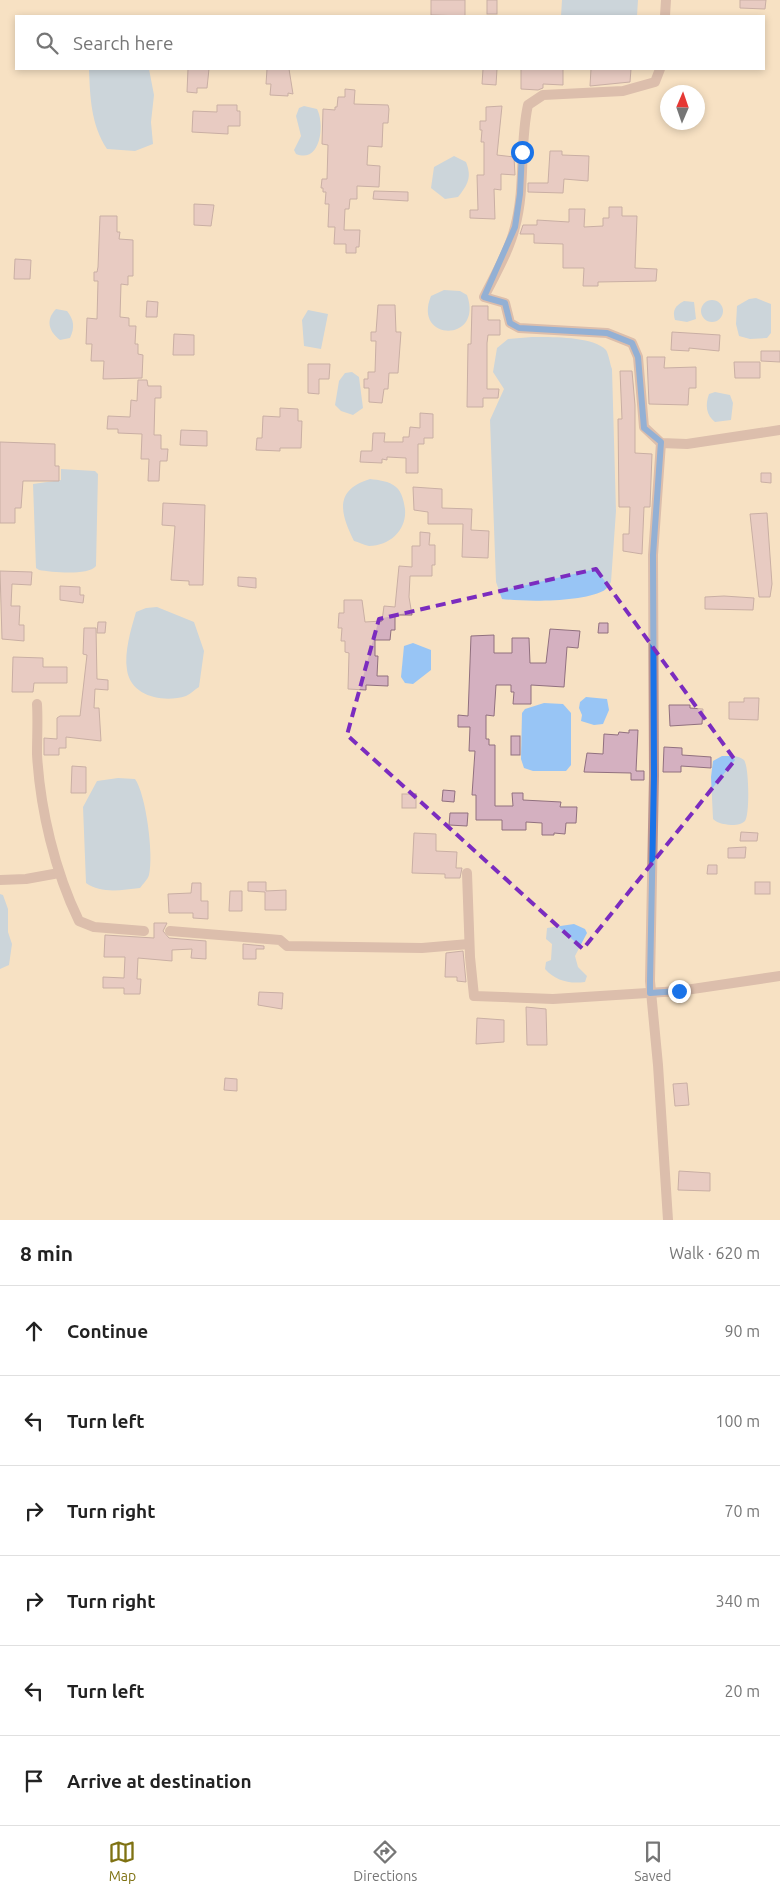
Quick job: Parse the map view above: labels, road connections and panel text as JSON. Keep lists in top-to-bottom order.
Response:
{
  "north": "top",
  "page": {
    "search": "Search here",
    "heading": ["8 min", "Walk · 620 m"],
    "list": [
      ["Continue", "90 m"],
      ["Turn left", "100 m"],
      ["Turn right", "70 m"],
      ["Turn right", "340 m"],
      ["Turn left", "20 m"],
      "Arrive at destination"
    ],
    "nav": ["Map", "Directions", "Saved"]
  }
}
